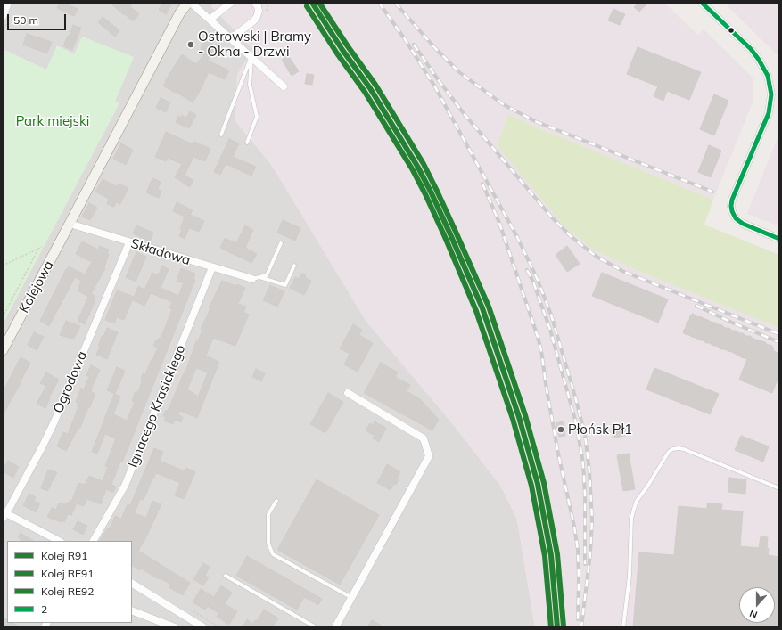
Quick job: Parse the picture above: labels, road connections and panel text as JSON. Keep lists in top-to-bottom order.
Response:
{
  "streets": {
    "street": [
      "Składowa",
      "Kolejowa",
      "Ogrodowa",
      "Ignacego Krasickiego"
    ]
  },
  "crossings": [
    ["Składowa", "Kolejowa"],
    ["Składowa", "Ogrodowa"],
    ["Składowa", "Ignacego Krasickiego"]
  ],
  "parks": ["Park miejski"],
  "places": ["Ostrowski | Bramy - Okna - Drzwi", "Płońsk Pł1"],
  "lines": [
    "rail line R91",
    "rail line RE92",
    "transit line 2",
    "rail line RE91"
  ],
  "legend": [
    "Kolej R91",
    "Kolej RE91",
    "Kolej RE92",
    "2"
  ],
  "scale_bar": "50 m",
  "north": "bottom"
}
